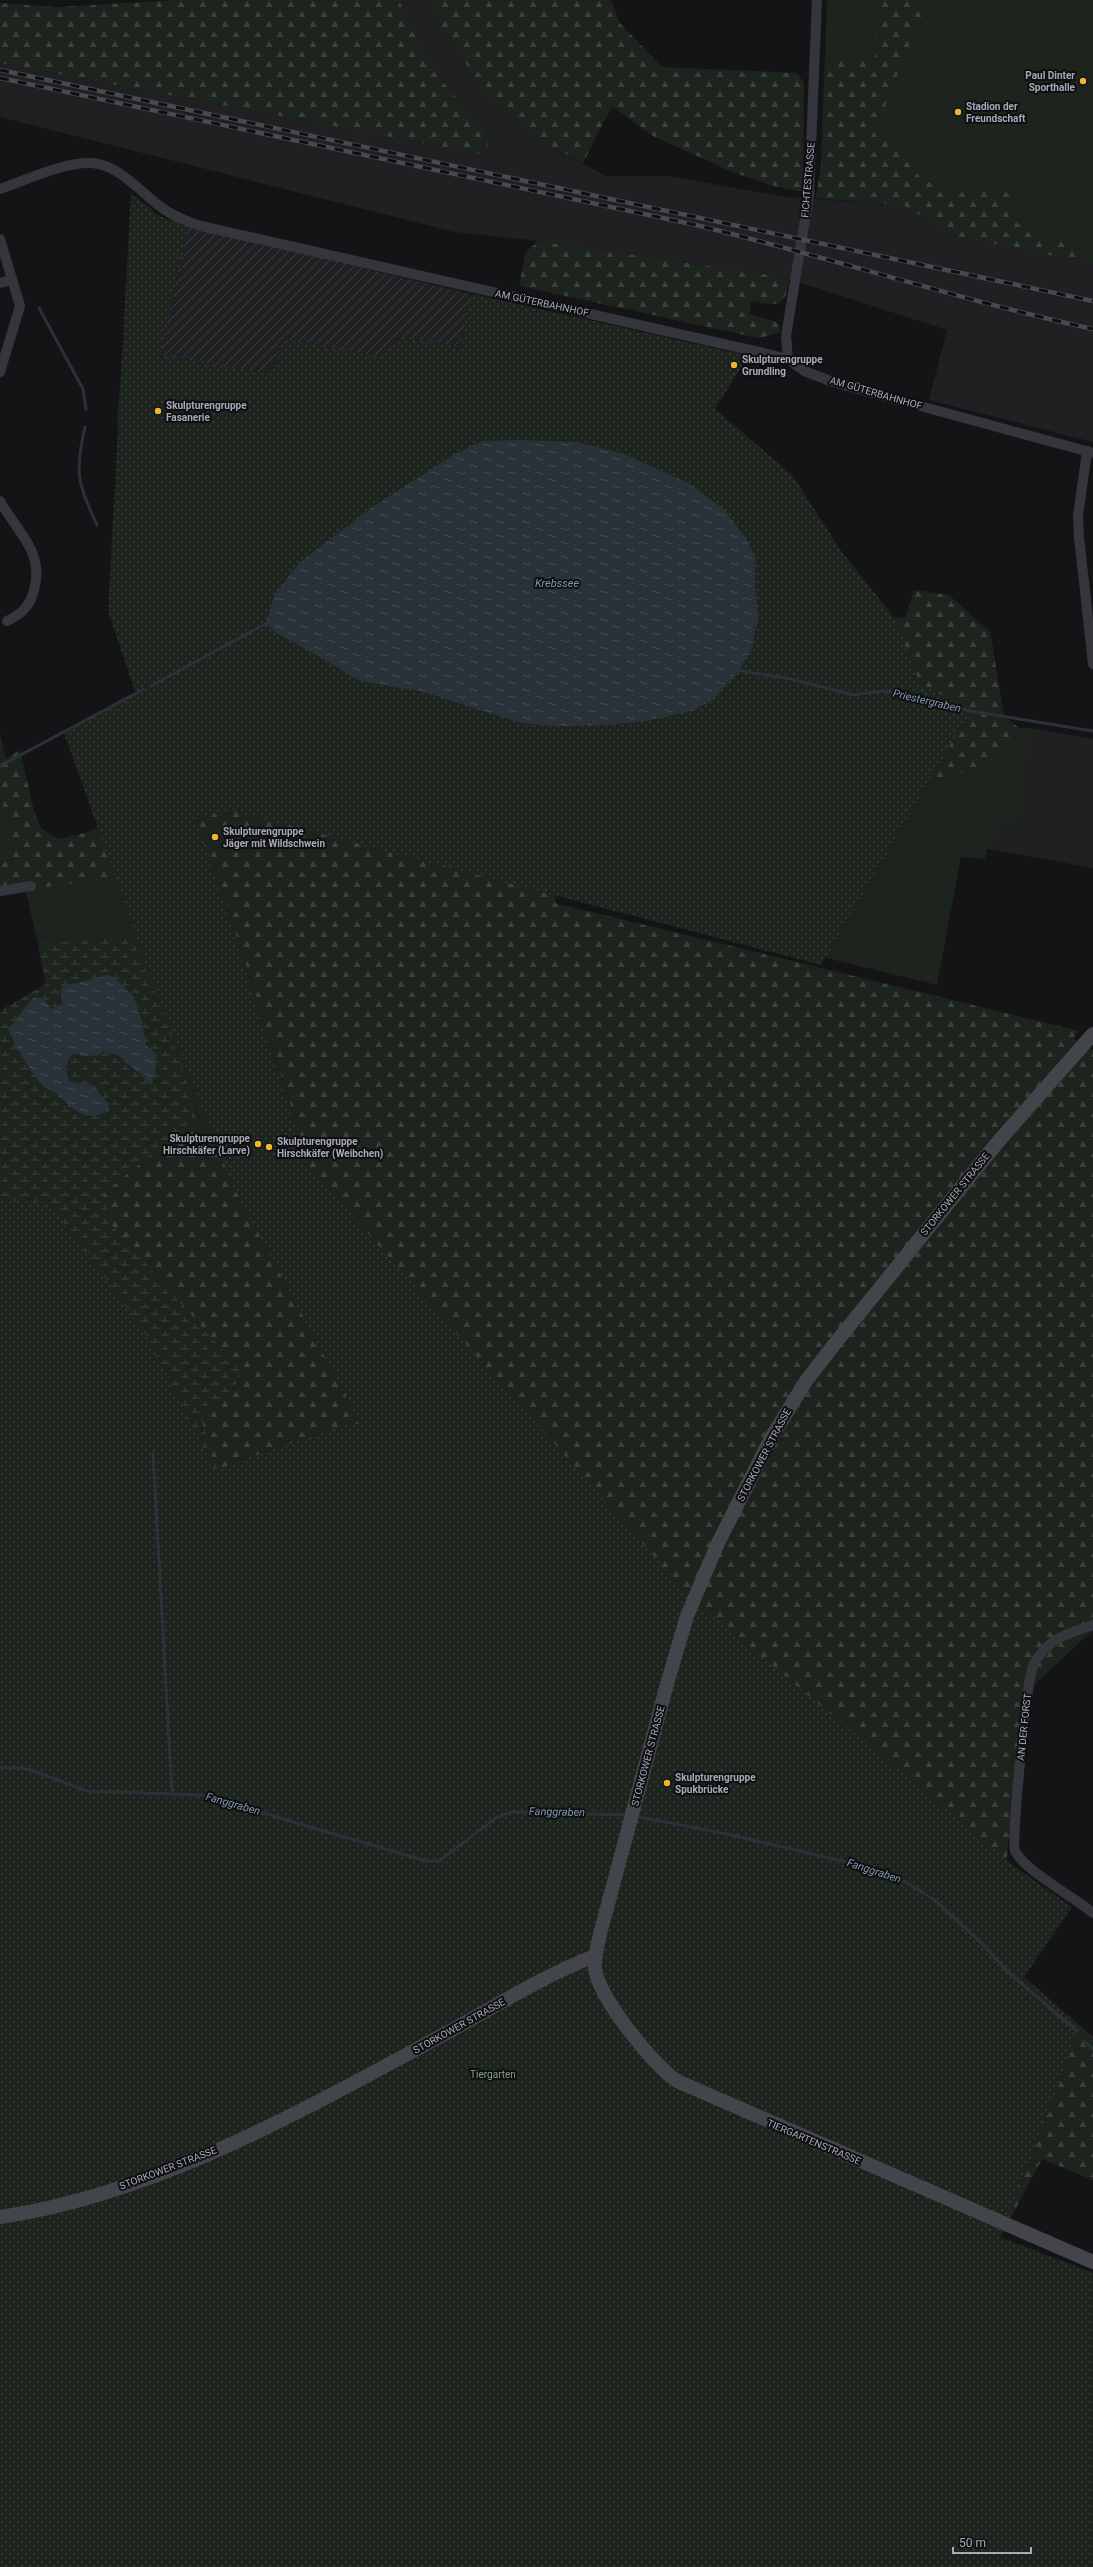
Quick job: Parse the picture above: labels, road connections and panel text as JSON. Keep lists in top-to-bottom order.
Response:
{
  "streets": {
    "main road": ["STORKOWER STRASSE", "TIERGARTENSTRASSE"],
    "street": ["FICHTESTRASSE", "AM GÜTERBAHNHOF", "AN DER FORST"]
  },
  "crossings": [
    ["FICHTESTRASSE", "AM GÜTERBAHNHOF"],
    ["STORKOWER STRASSE", "TIERGARTENSTRASSE"]
  ],
  "water": ["Krebssee", "Priestergraben", "Fanggraben"],
  "parks": ["Tiergarten"],
  "places": [
    "Paul Dinter Sporthalle",
    "Stadion der Freundschaft",
    "Skulpturengruppe Grundling",
    "Skulpturengruppe Fasanerie",
    "Skulpturengruppe Jäger mit Wildschwein",
    "Skulpturengruppe Hirschkäfer (Larve)",
    "Skulpturengruppe Hirschkäfer (Weibchen)",
    "Skulpturengruppe Spukbrücke"
  ],
  "scale_bar": "50 m"
}
